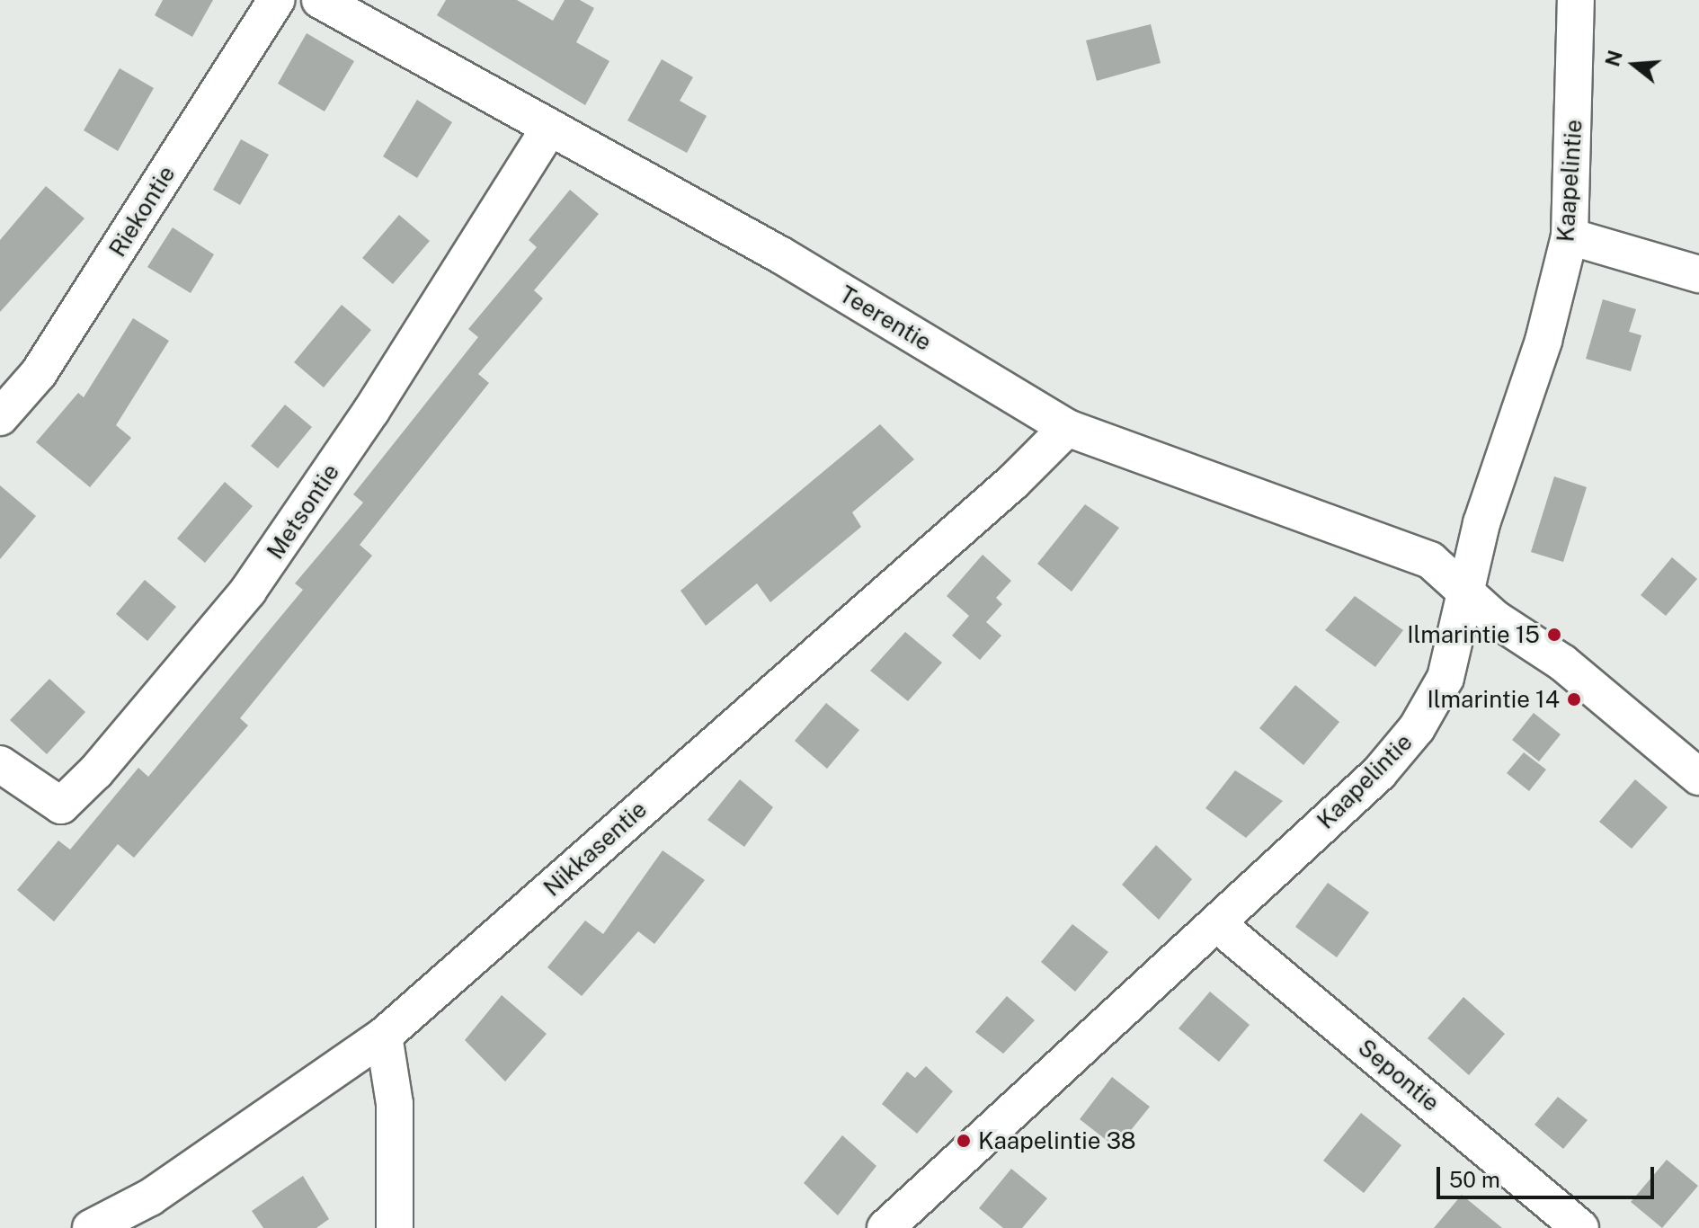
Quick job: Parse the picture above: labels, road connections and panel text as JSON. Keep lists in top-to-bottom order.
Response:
{
  "streets": {
    "street": [
      "Kaapelintie",
      "Riekontie",
      "Teerentie",
      "Metsontie",
      "Nikkasentie",
      "Sepontie"
    ]
  },
  "crossings": [
    ["Kaapelintie", "Teerentie"],
    ["Kaapelintie", "Sepontie"],
    ["Teerentie", "Metsontie"],
    ["Teerentie", "Nikkasentie"]
  ],
  "places": ["Ilmarintie 15", "Ilmarintie 14", "Kaapelintie 38"],
  "scale_bar": "50 m",
  "north": "left"
}
